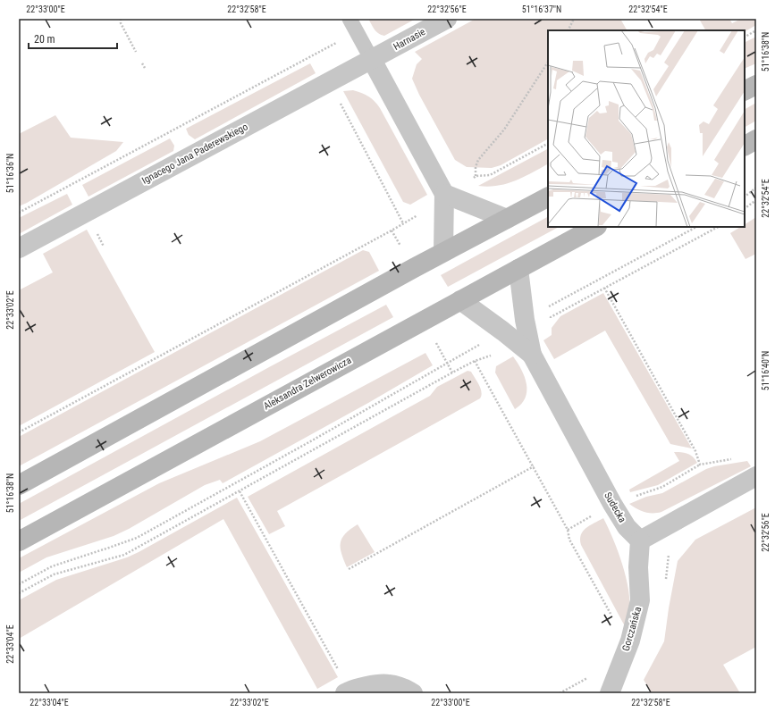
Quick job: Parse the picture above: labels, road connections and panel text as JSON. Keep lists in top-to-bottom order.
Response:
{
  "streets": {
    "street": [
      "Harnasie",
      "Ignacego Jana Paderewskiego",
      "Aleksandra Zelwerowicza",
      "Sudecka",
      "Gorczańska"
    ]
  },
  "crossings": [
    ["Harnasie", "Ignacego Jana Paderewskiego"],
    ["Aleksandra Zelwerowicza", "Sudecka"],
    ["Sudecka", "Gorczańska"]
  ],
  "scale_bar": "20 m",
  "coordinates": [
    "22°33'00\"E",
    "22°32'58\"E",
    "22°32'56\"E",
    "51°16'37\"N",
    "22°32'54\"E",
    "51°16'38\"N",
    "51°16'36\"N",
    "22°33'02\"E",
    "51°16'40\"N",
    "22°33'04\"E"
  ]
}
